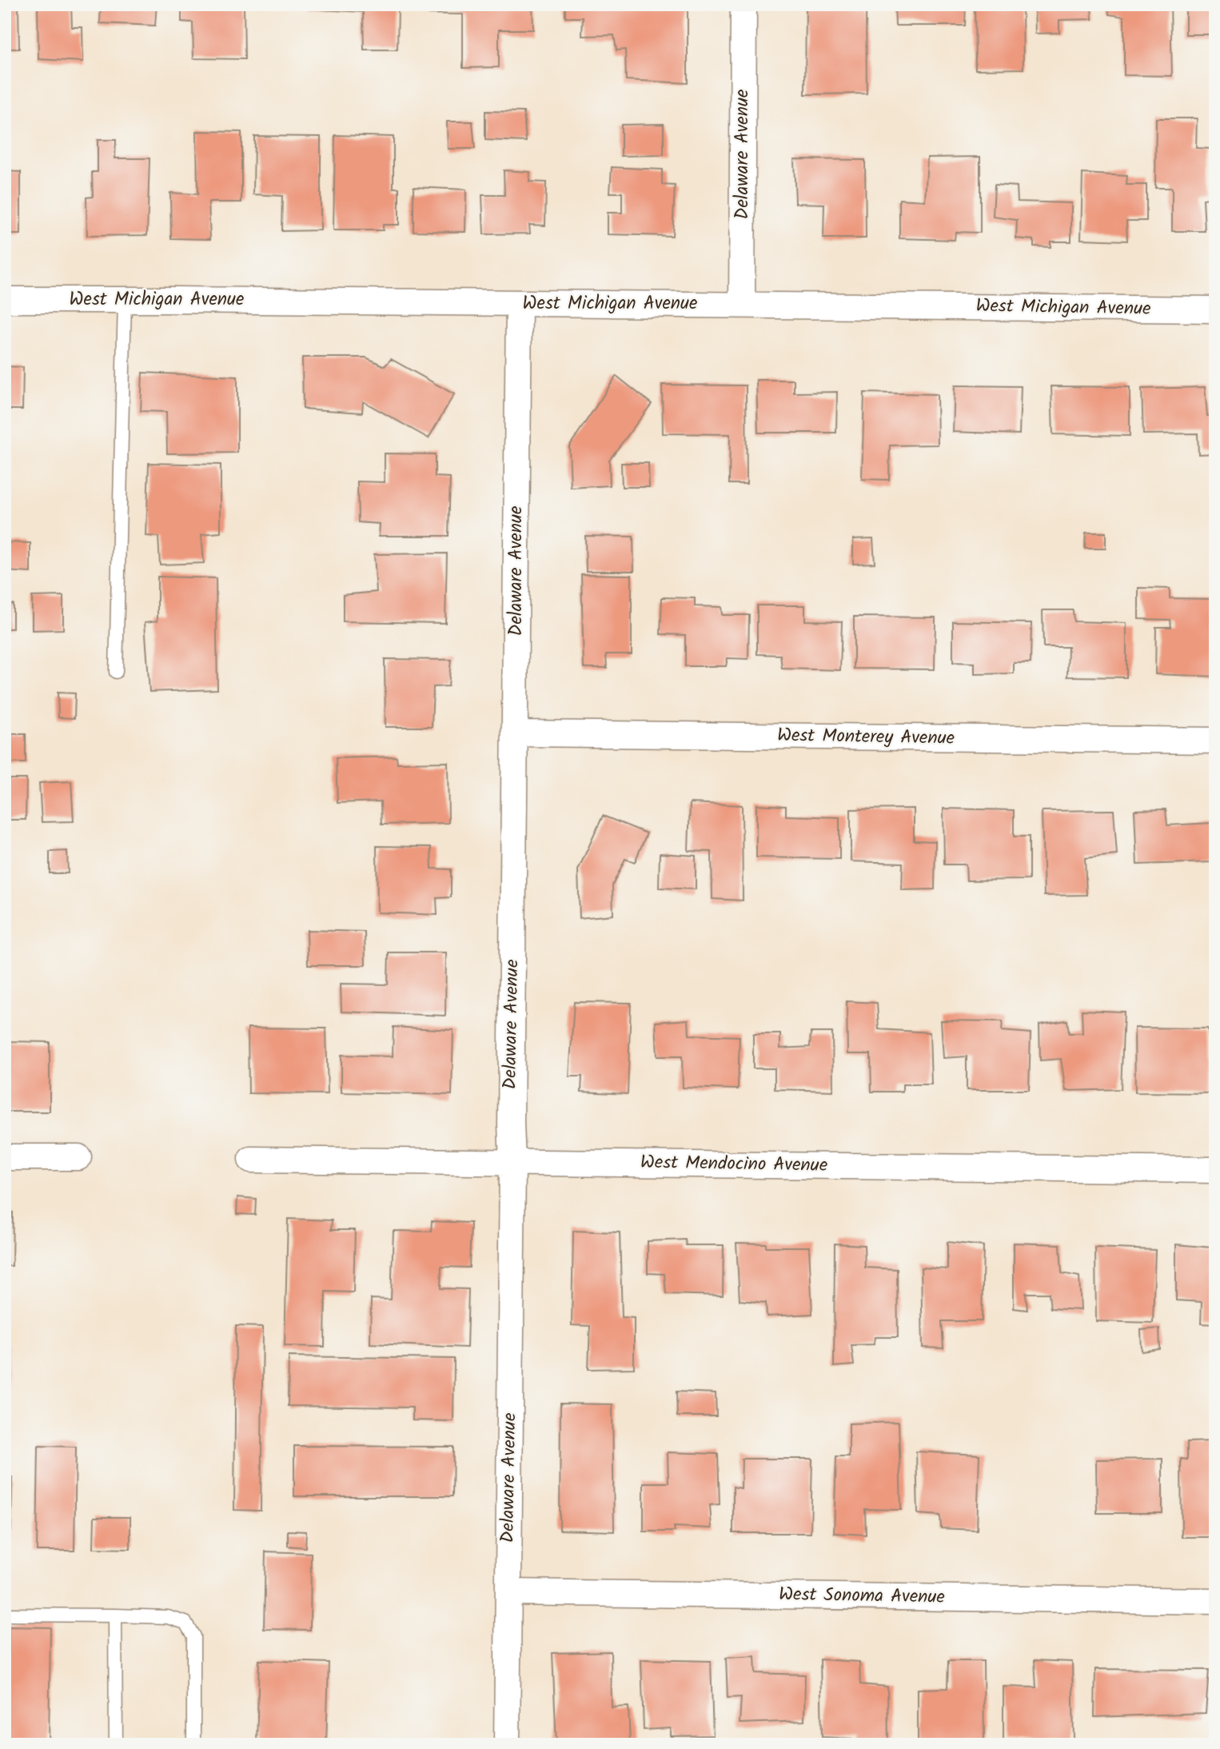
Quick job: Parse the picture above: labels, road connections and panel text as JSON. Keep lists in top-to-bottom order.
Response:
{
  "streets": {
    "street": [
      "Delaware Avenue",
      "West Michigan Avenue",
      "West Monterey Avenue",
      "West Mendocino Avenue",
      "West Sonoma Avenue"
    ]
  },
  "crossings": [
    ["Delaware Avenue", "West Michigan Avenue"],
    ["Delaware Avenue", "West Monterey Avenue"],
    ["Delaware Avenue", "West Mendocino Avenue"],
    ["Delaware Avenue", "West Sonoma Avenue"]
  ]
}
